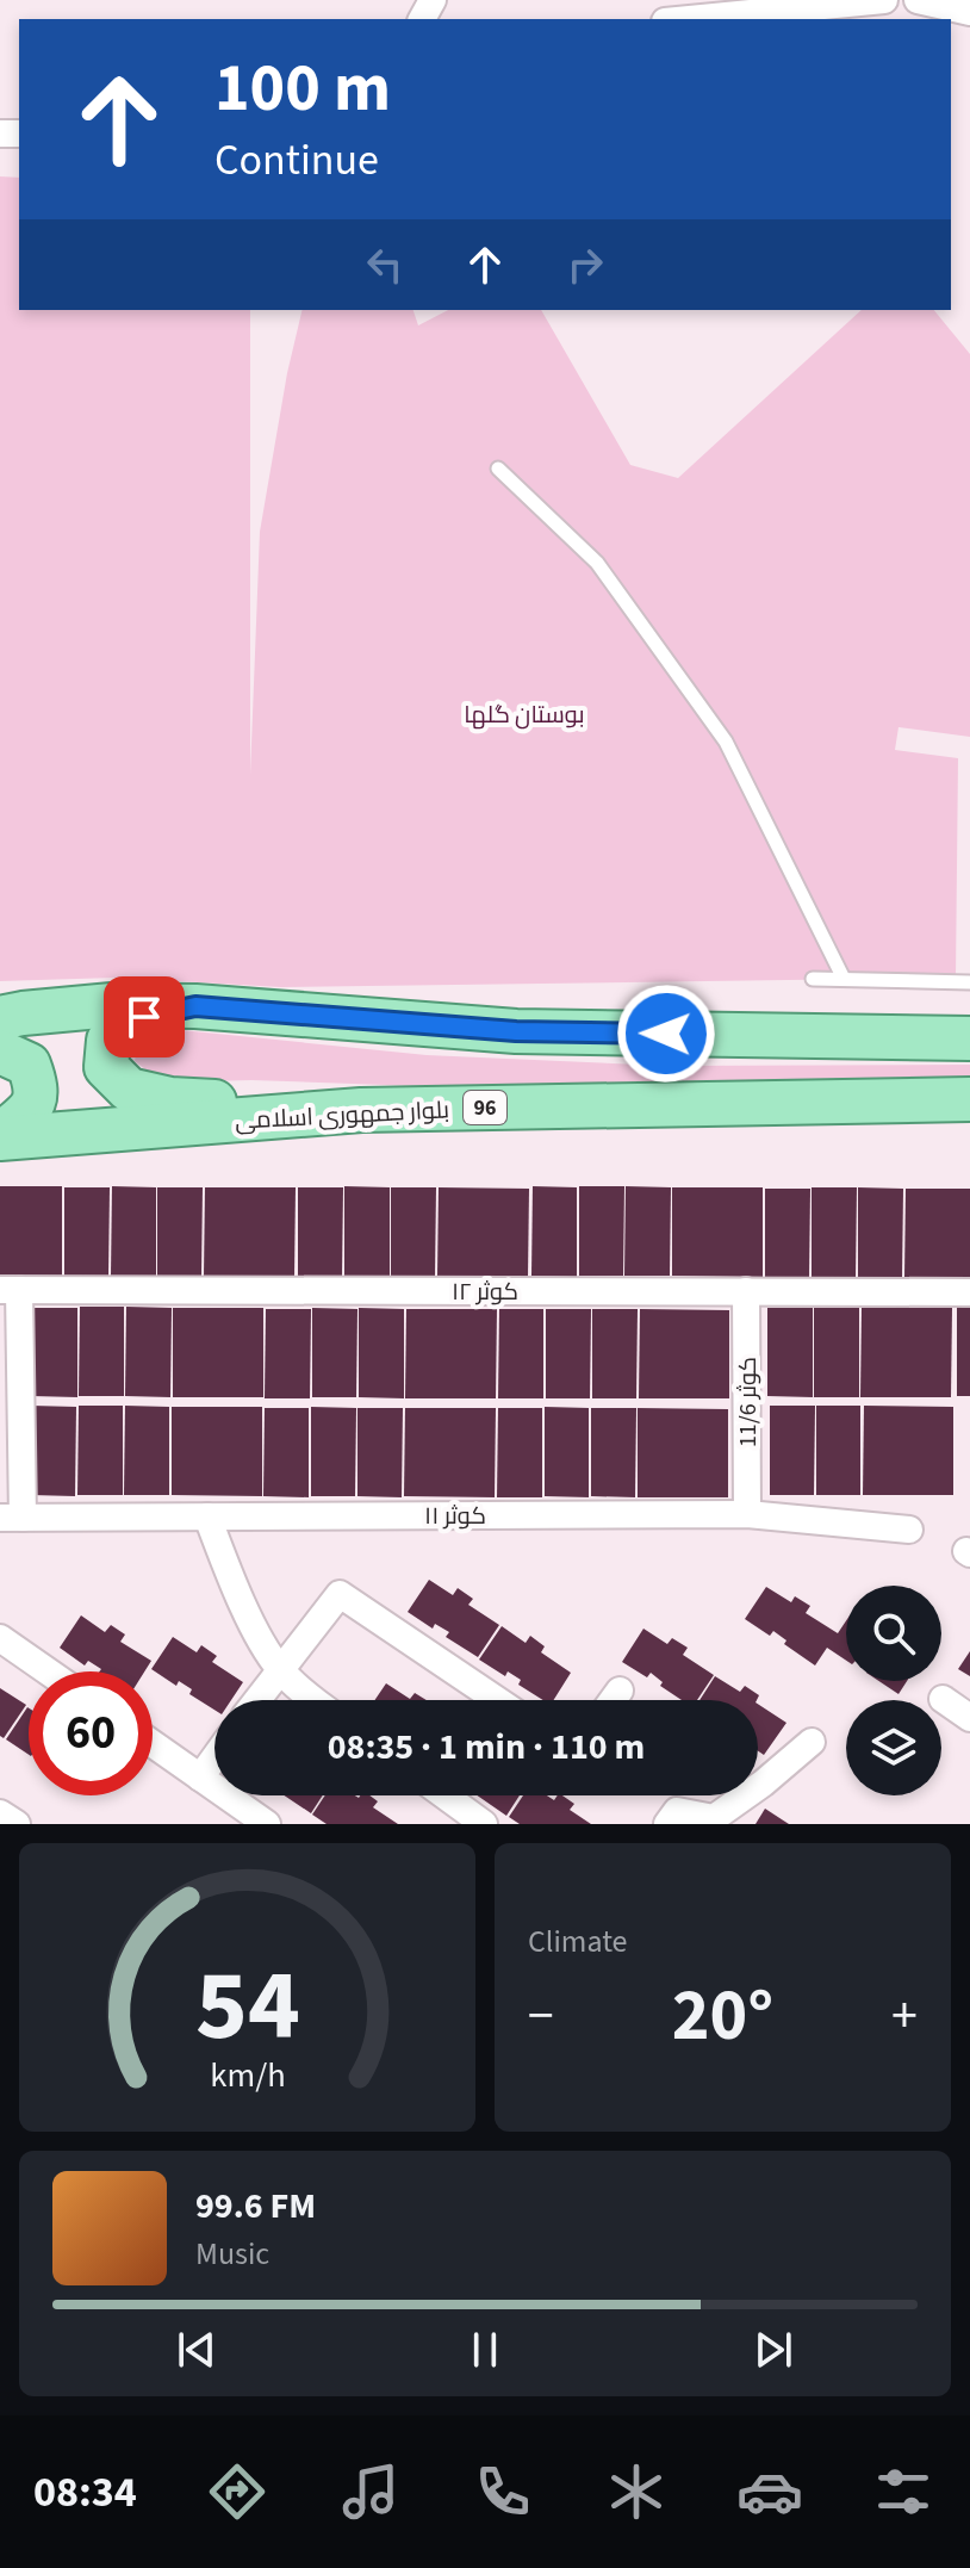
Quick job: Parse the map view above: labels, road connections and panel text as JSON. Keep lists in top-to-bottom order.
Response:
{
  "streets": {
    "main road": ["96", "بلوار جمهوری اسلامی"],
    "street": ["کوثر ۱۲", "کوثر 11/6", "کوثر ۱۱"]
  },
  "crossings": [
    ["کوثر ۱۲", "کوثر 11/6"],
    ["کوثر 11/6", "کوثر ۱۱"]
  ],
  "parks": ["بوستان گلها"],
  "page": {
    "turn": ["100 m", "Continue"],
    "limit": "60",
    "trip": "08:35 · 1 min · 110 m",
    "tile": "Climate",
    "heat": ["−", "20°", "+"],
    "song": ["99.6 FM", "Music"],
    "tabs": "08:34",
    "gauge": ["54", "km/h"]
  }
}
